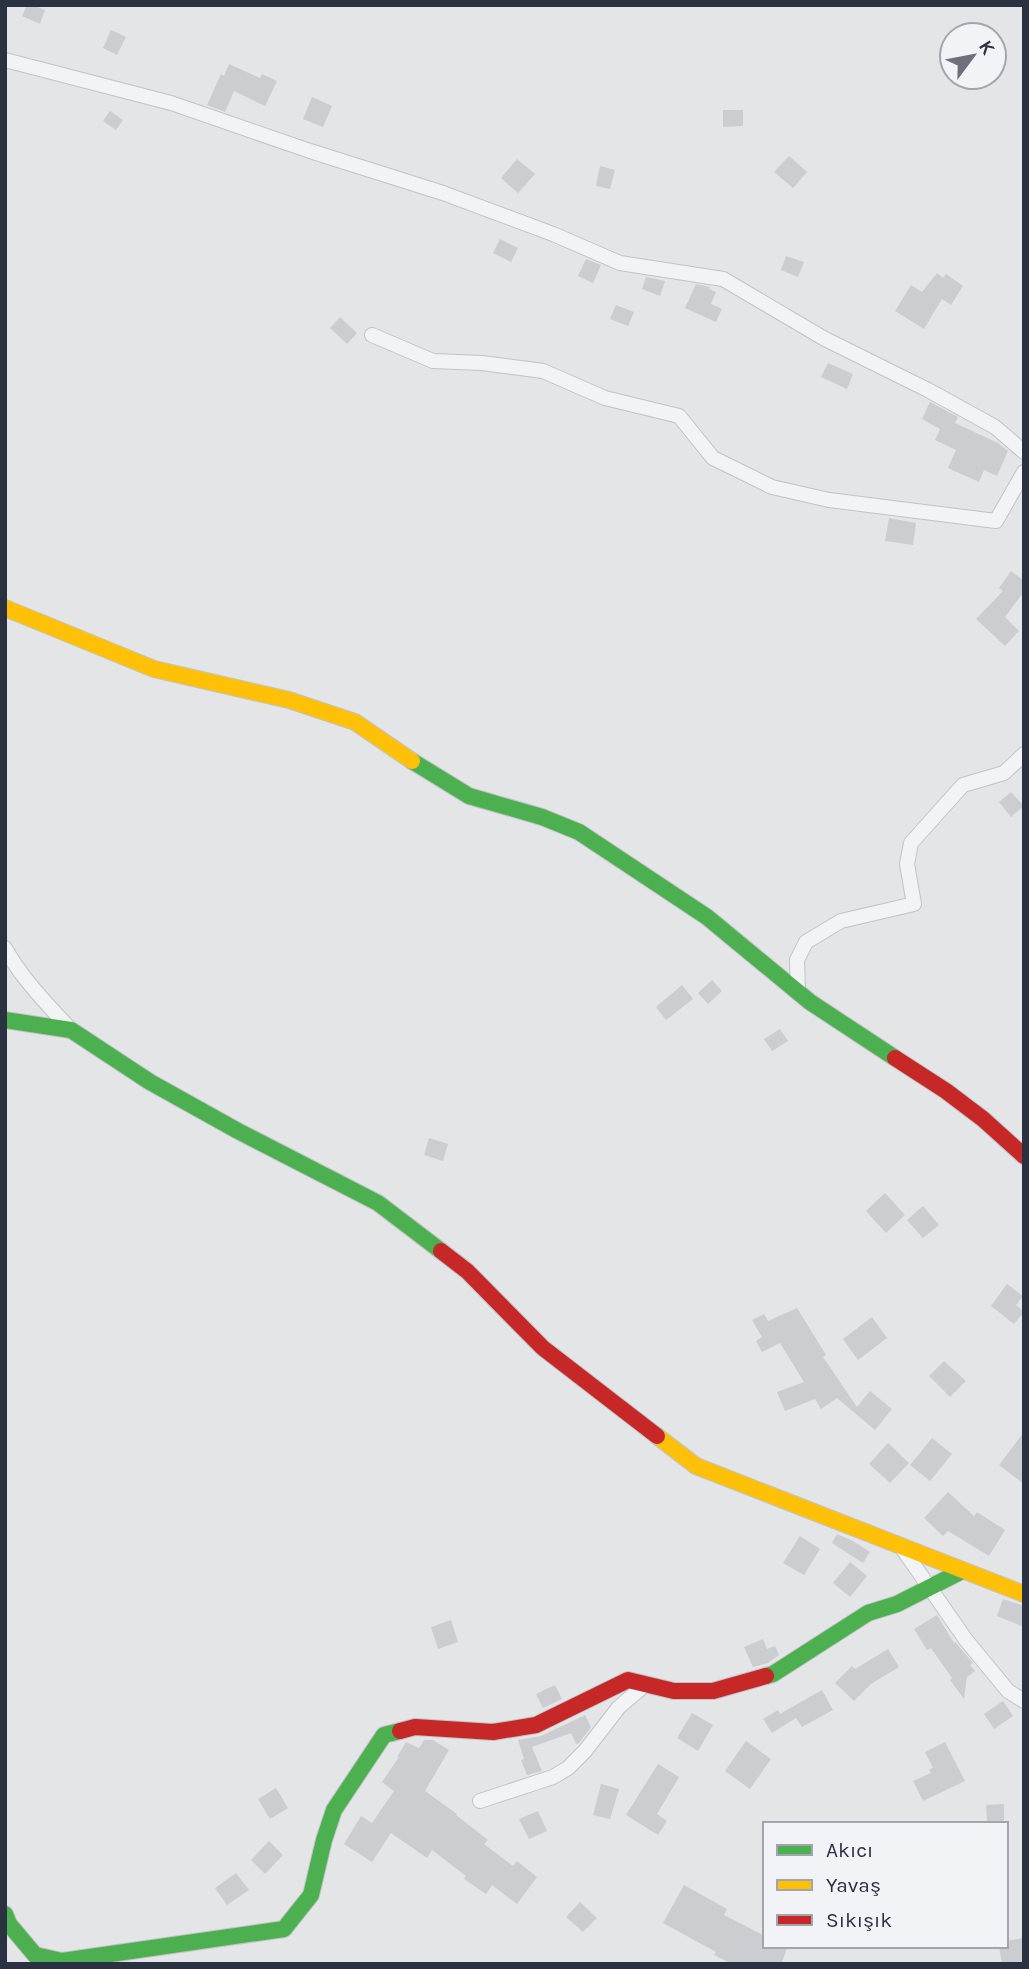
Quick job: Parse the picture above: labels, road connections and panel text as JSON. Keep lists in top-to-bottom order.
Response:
{
  "legend": ["Akıcı", "Yavaş", "Sıkışık"],
  "north": "top right"
}
